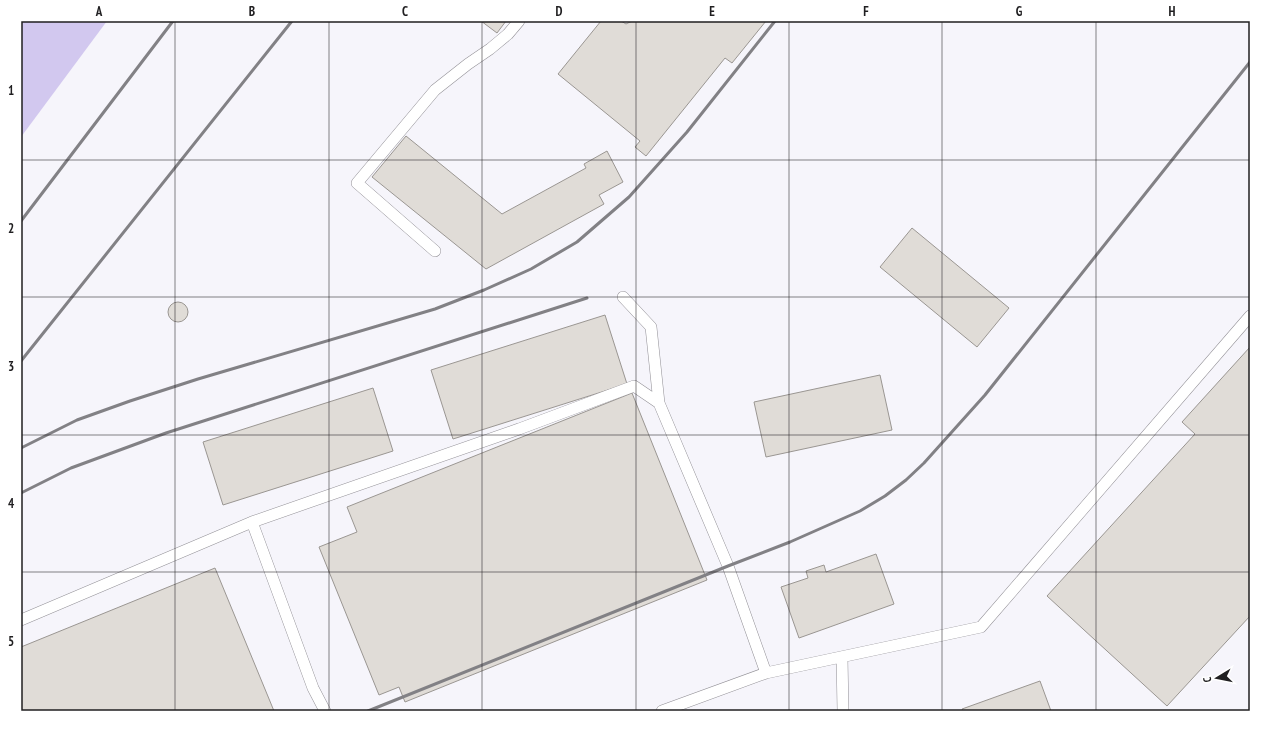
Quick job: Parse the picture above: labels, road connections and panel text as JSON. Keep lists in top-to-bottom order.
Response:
{
  "north": "left",
  "grid": {
    "columns": [
      "A",
      "B",
      "C",
      "D",
      "E",
      "F",
      "G",
      "H"
    ],
    "rows": [
      "1",
      "2",
      "3",
      "4",
      "5"
    ]
  }
}
